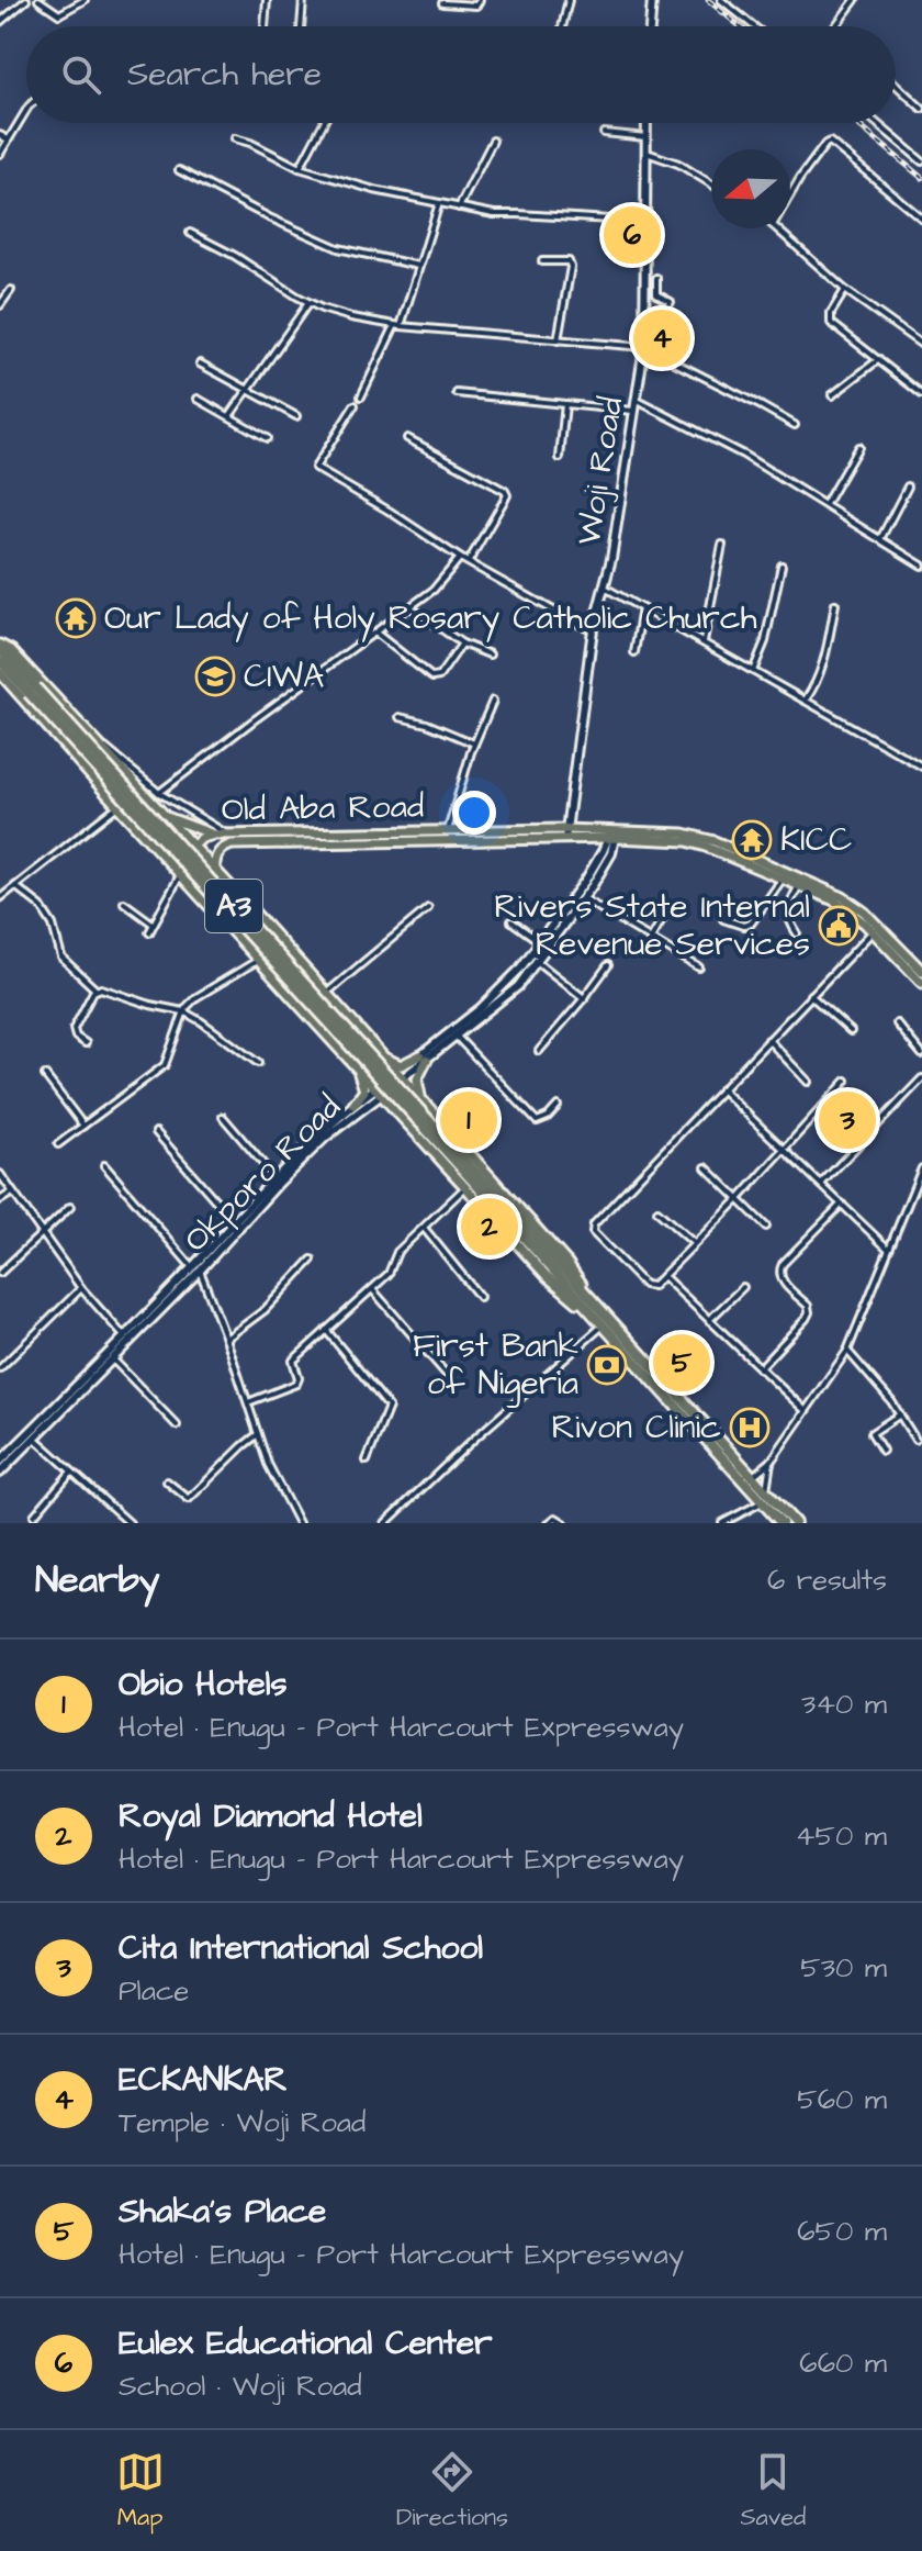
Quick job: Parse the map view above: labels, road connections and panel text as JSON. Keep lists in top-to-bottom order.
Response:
{
  "streets": {
    "highway": ["A3"],
    "main road": ["Woji Road", "Old Aba Road", "Okporo Road"]
  },
  "crossings": [
    ["Woji Road", "Old Aba Road"],
    ["Old Aba Road", "Okporo Road"]
  ],
  "places": {
    "temple": ["Our Lady of Holy Rosary Catholic Church", "KICC"],
    "school or university": ["CIWA"],
    "public building": ["Rivers State Internal Revenue Services"],
    "bank": ["First Bank of Nigeria"],
    "hospital": ["Rivon Clinic"]
  },
  "north": "left",
  "page": {
    "search": "Search here",
    "pins": [
      "6",
      "4",
      "1",
      "3",
      "2",
      "5"
    ],
    "heading": ["Nearby", "6 results"],
    "list": [
      {
        "mark": "1",
        "name": "Obio Hotels",
        "note": "Hotel · Enugu - Port Harcourt Expressway",
        "value": "340 m"
      },
      {
        "mark": "2",
        "name": "Royal Diamond Hotel",
        "note": "Hotel · Enugu - Port Harcourt Expressway",
        "value": "450 m"
      },
      {
        "mark": "3",
        "name": "Cita International School",
        "note": "Place",
        "value": "530 m"
      },
      {
        "mark": "4",
        "name": "ECKANKAR",
        "note": "Temple · Woji Road",
        "value": "560 m"
      },
      {
        "mark": "5",
        "name": "Shaka's Place",
        "note": "Hotel · Enugu - Port Harcourt Expressway",
        "value": "650 m"
      },
      {
        "mark": "6",
        "name": "Eulex Educational Center",
        "note": "School · Woji Road",
        "value": "660 m"
      }
    ],
    "nav": ["Map", "Directions", "Saved"]
  }
}
